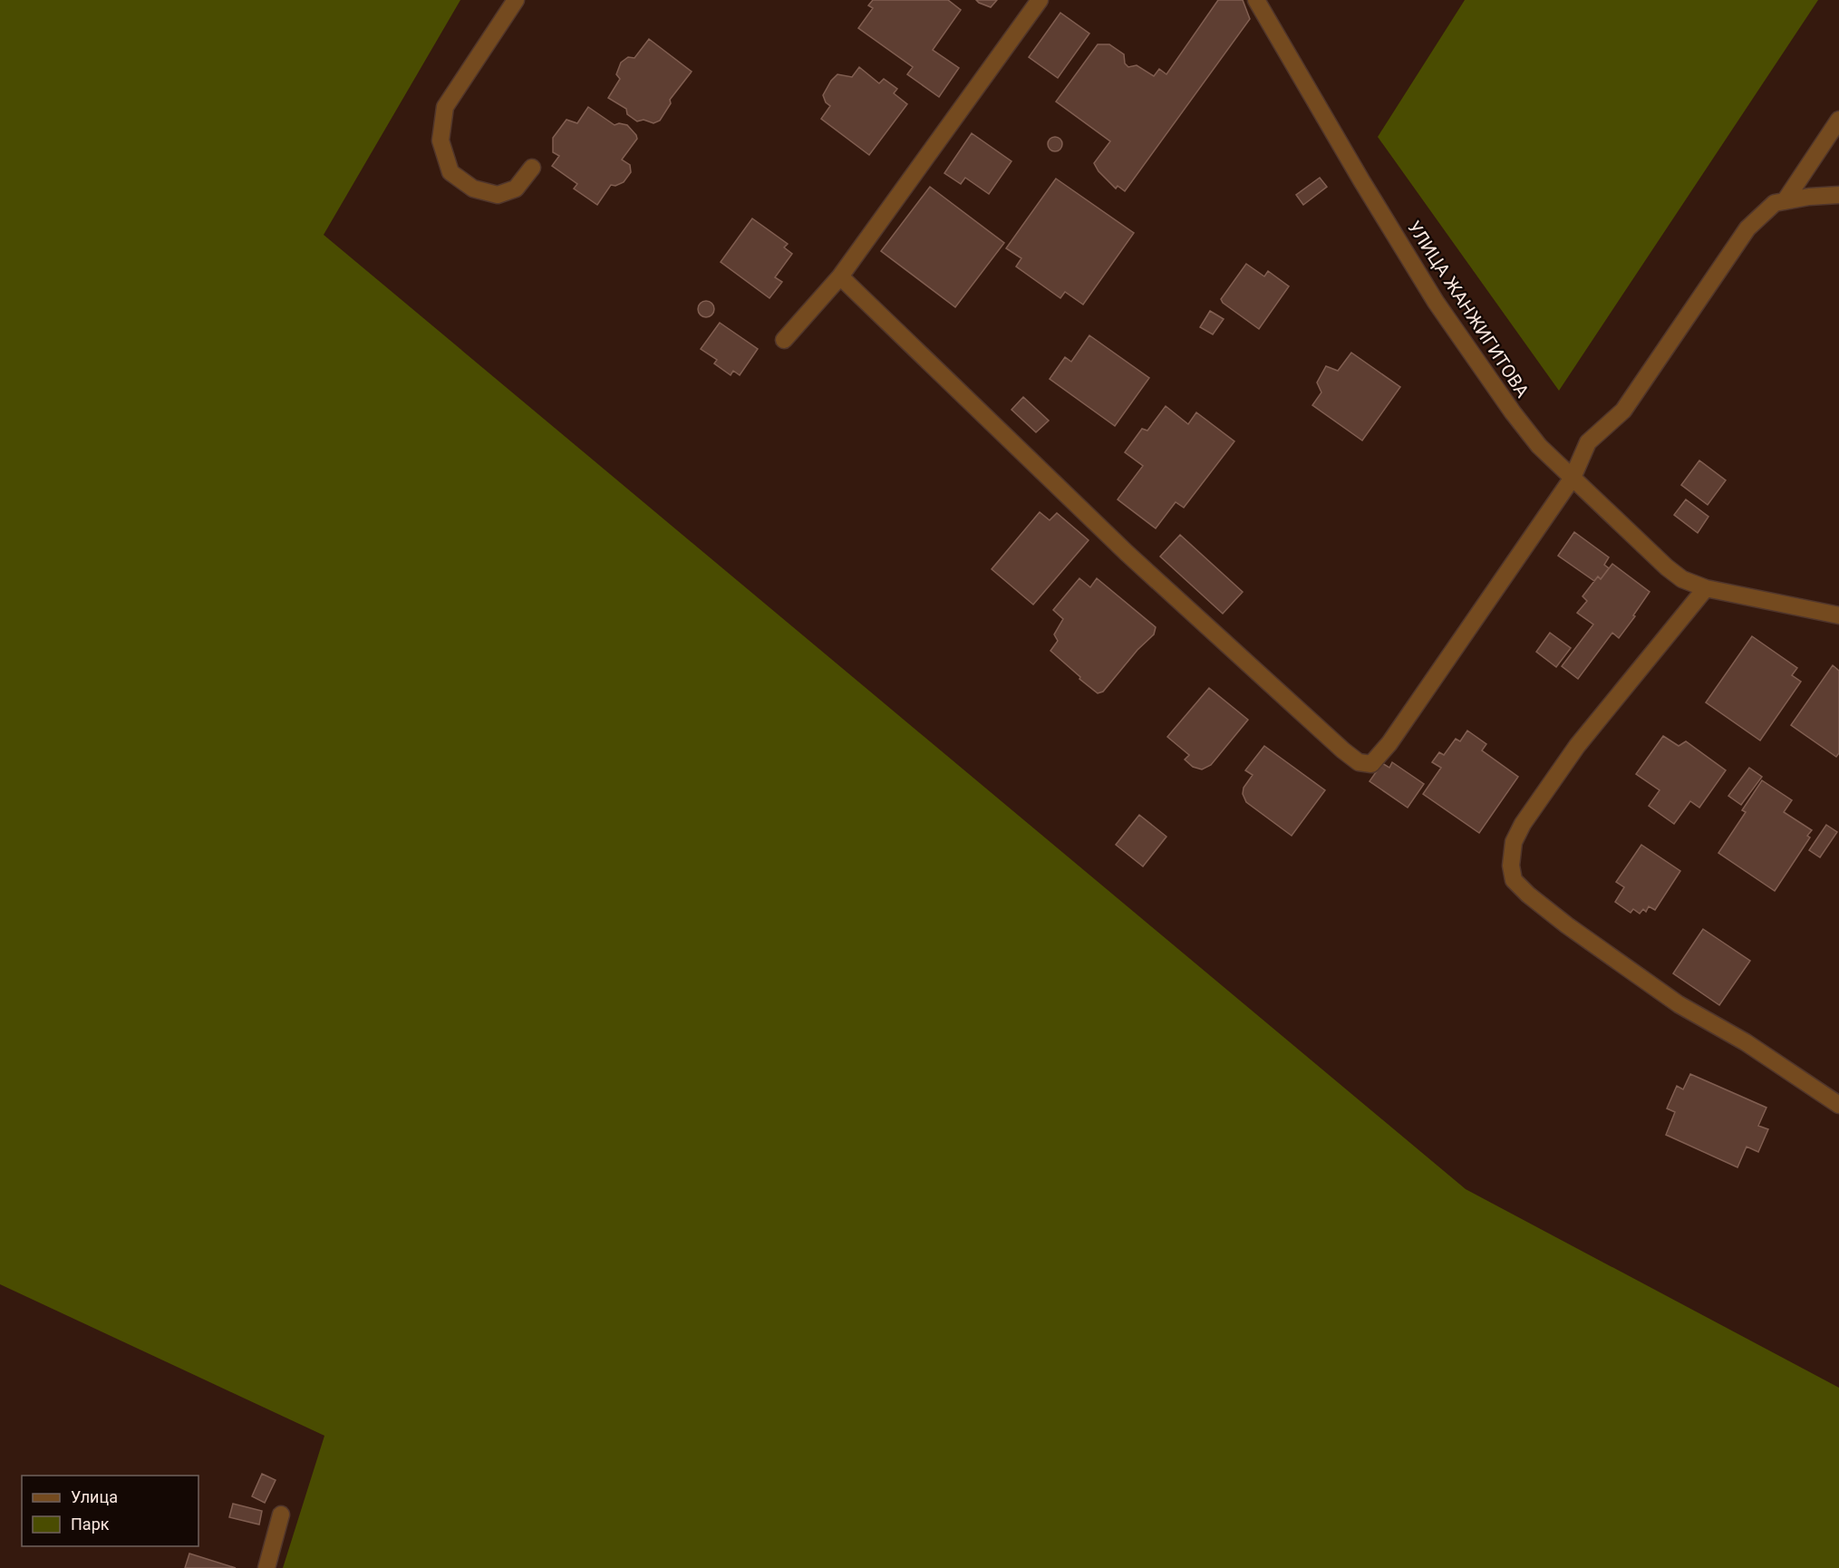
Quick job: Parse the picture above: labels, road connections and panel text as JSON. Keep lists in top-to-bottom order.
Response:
{
  "streets": {
    "street": ["УЛИЦА ЖАНЖИГИТОВА"]
  },
  "legend": ["Улица", "Парк"]
}
